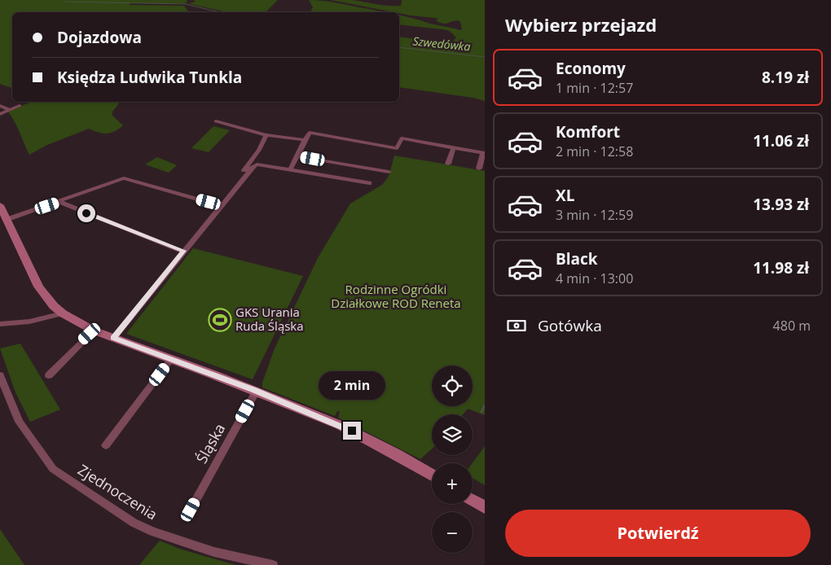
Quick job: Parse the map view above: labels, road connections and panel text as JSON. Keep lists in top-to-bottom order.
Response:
{
  "streets": {
    "street": ["Śląska", "Zjednoczenia"]
  },
  "water": ["Szwedówka"],
  "parks": ["Rodzinne Ogródki Działkowe ROD Reneta"],
  "places": {
    "sports": ["GKS Urania Ruda Śląska"]
  },
  "page": {
    "heading": "Wybierz przejazd",
    "banner": ["Dojazdowa", "Księdza Ludwika Tunkla"],
    "list": [
      {
        "name": "Economy",
        "note": "1 min · 12:57",
        "value": "8.19 zł"
      },
      {
        "name": "Komfort",
        "note": "2 min · 12:58",
        "value": "11.06 zł"
      },
      {
        "name": "XL",
        "note": "3 min · 12:59",
        "value": "13.93 zł"
      },
      {
        "name": "Black",
        "note": "4 min · 13:00",
        "value": "11.98 zł"
      }
    ],
    "pay": ["Gotówka", "480 m"],
    "map_buttons": ["+", "−"],
    "bubble": "2 min",
    "buttons": "Potwierdź"
  }
}
